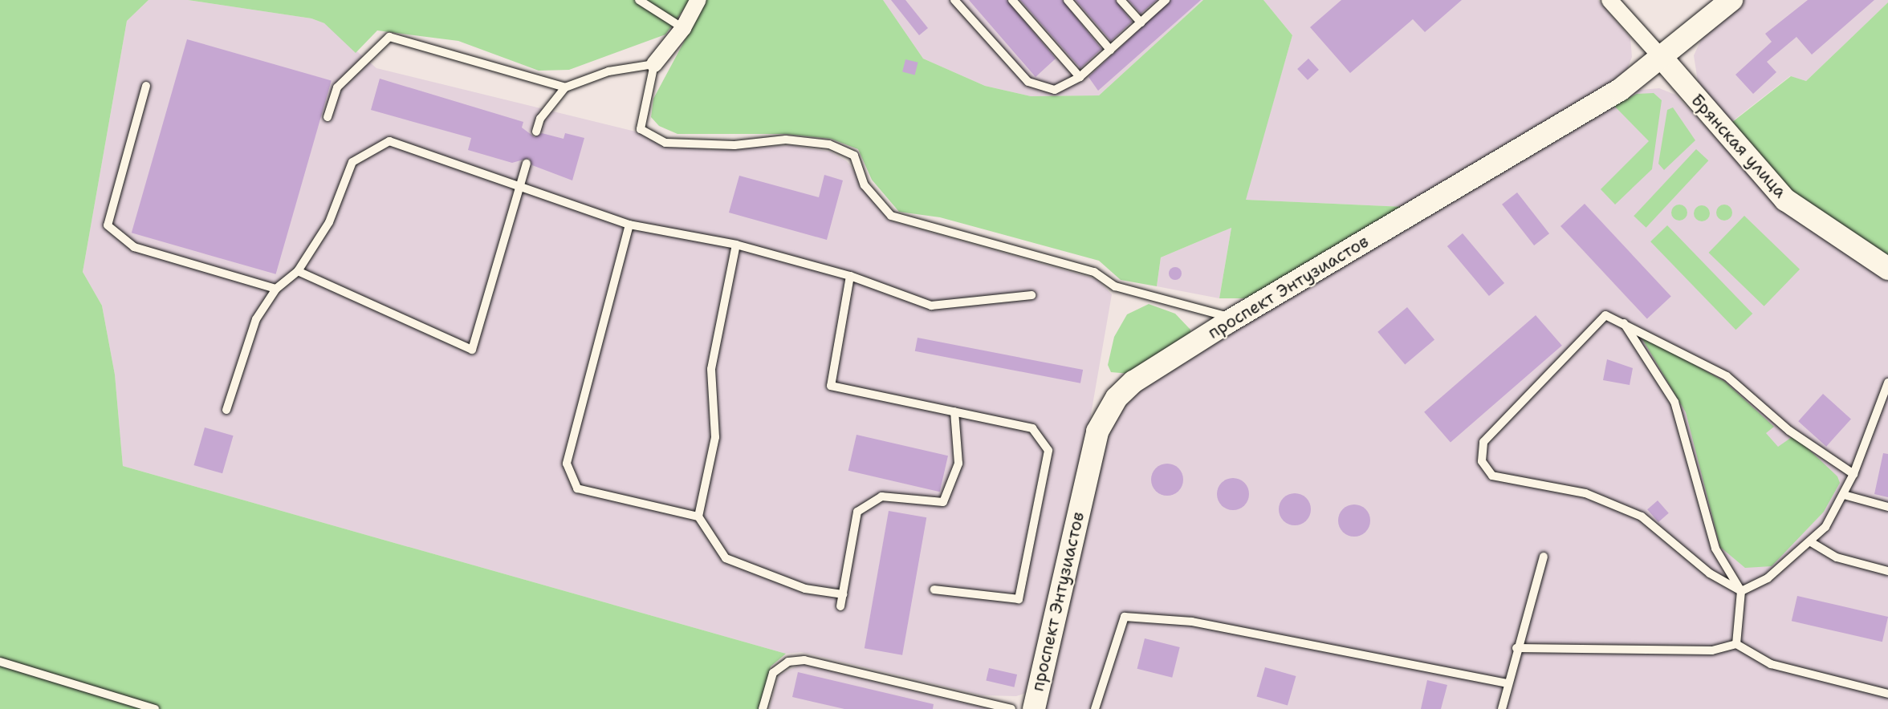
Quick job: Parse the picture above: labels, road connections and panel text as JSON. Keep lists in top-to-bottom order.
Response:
{
  "streets": {
    "street": ["Брянская улица", "проспект Энтузиастов"]
  },
  "crossings": [
    ["Брянская улица", "проспект Энтузиастов"]
  ]
}
